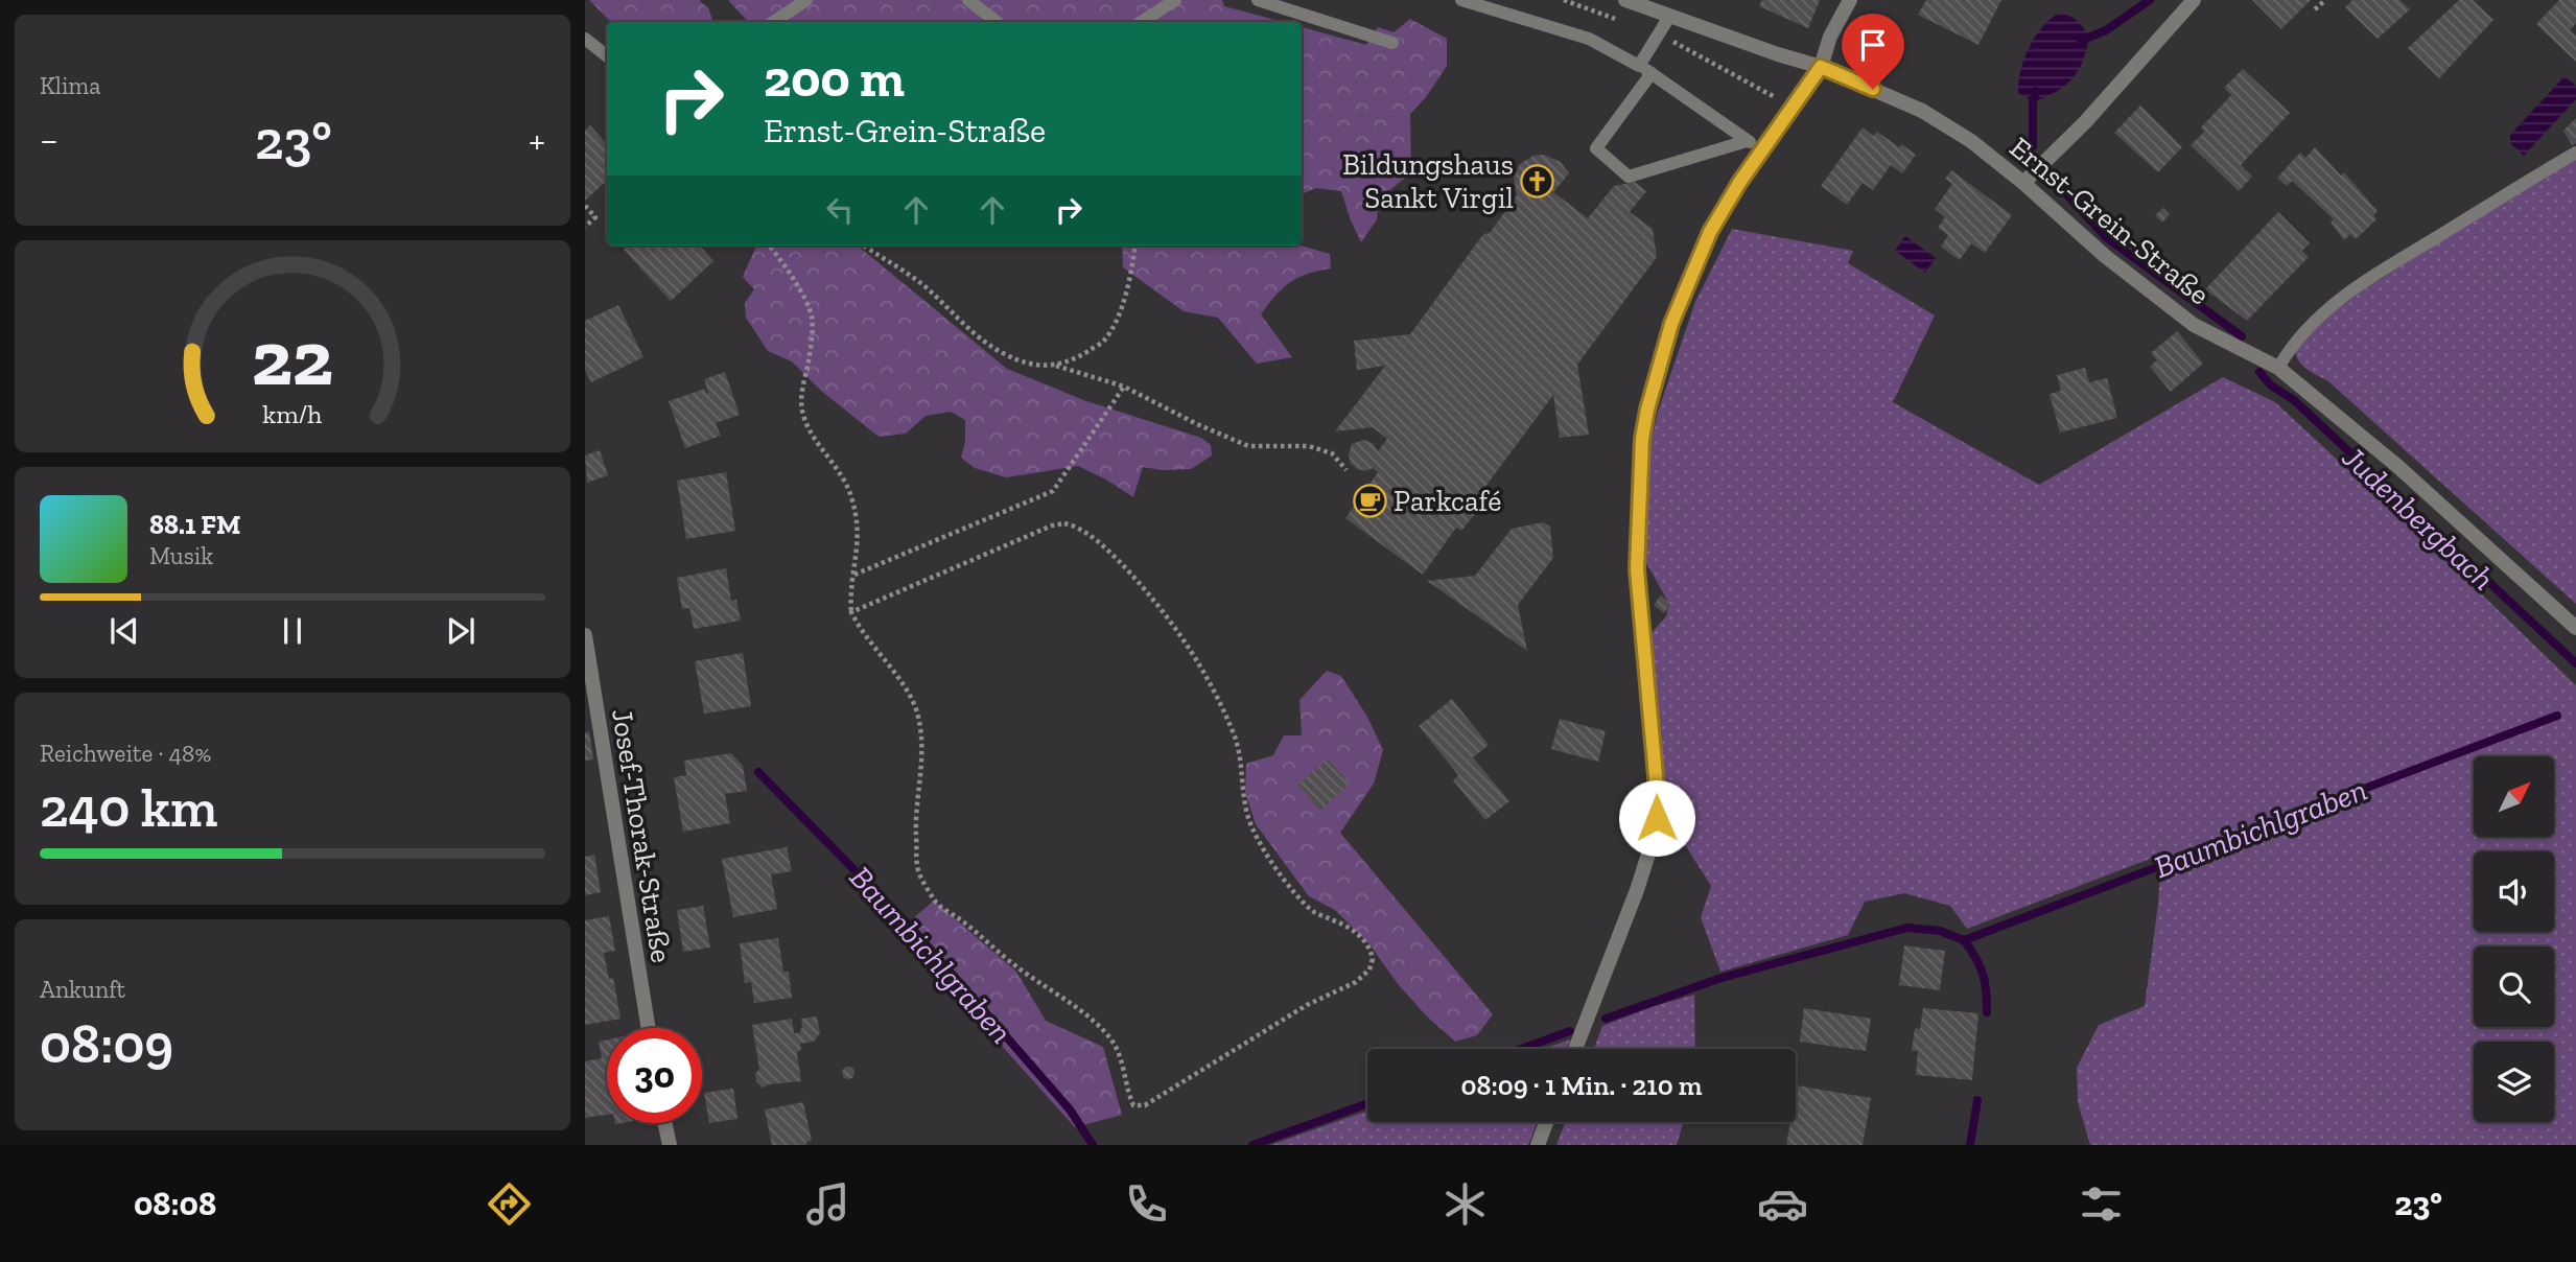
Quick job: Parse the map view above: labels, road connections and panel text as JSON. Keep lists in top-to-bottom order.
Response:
{
  "streets": {
    "street": ["Ernst-Grein-Straße", "Josef-Thorak-Straße"]
  },
  "water": ["Judenbergbach", "Baumbichlgraben"],
  "places": {
    "church": ["Bildungshaus Sankt Virgil"],
    "cafe": ["Parkcafé"]
  },
  "north": "top right",
  "page": {
    "tile": [
      "Klima",
      ["Reichweite · 48%", "240 km"],
      ["Ankunft", "08:09"]
    ],
    "turn": ["200 m", "Ernst-Grein-Straße"],
    "heat": ["−", "23°", "+"],
    "song": ["88.1 FM", "Musik"],
    "limit": "30",
    "trip": "08:09 · 1 Min. · 210 m",
    "tabs": ["08:08", "23°"],
    "gauge": ["22", "km/h"]
  }
}
